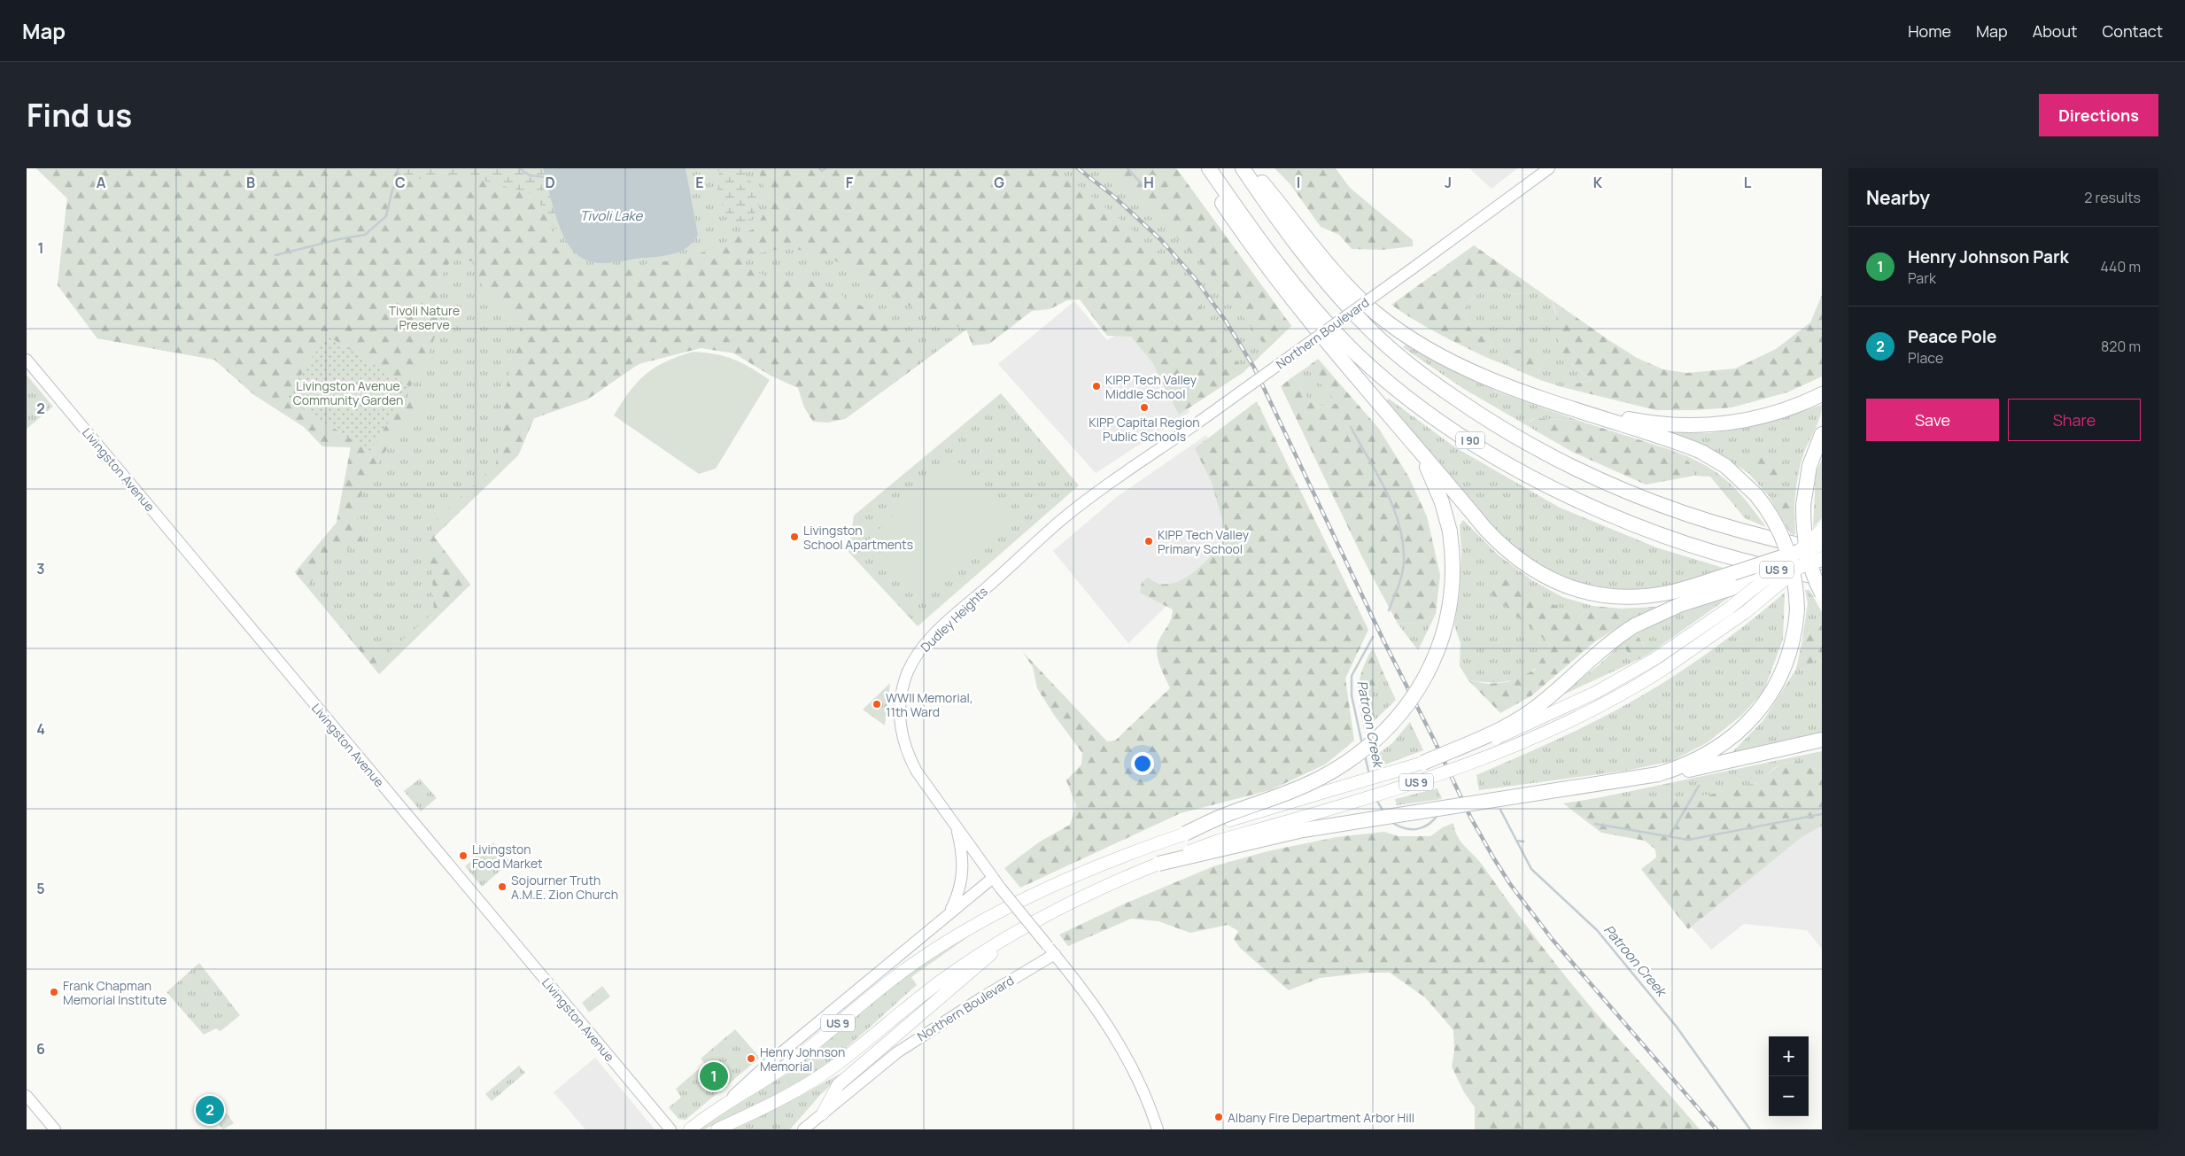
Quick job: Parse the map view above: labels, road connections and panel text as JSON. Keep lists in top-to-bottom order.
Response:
{
  "streets": {
    "highway": ["I 90"],
    "main road": [
      "Northern Boulevard",
      "Livingston Avenue",
      "US 9",
      "Dudley Heights"
    ]
  },
  "crossings": [
    ["Northern Boulevard", "Dudley Heights"],
    ["I 90", "US 9"]
  ],
  "water": ["Tivoli Lake", "Patroon Creek"],
  "parks": ["Tivoli Nature Preserve", "Livingston Avenue Community Garden"],
  "places": [
    "KIPP Tech Valley Middle School",
    "KIPP Capital Region Public Schools",
    "Livingston School Apartments",
    "KIPP Tech Valley Primary School",
    "WWII Memorial, 11th Ward",
    "Livingston Food Market",
    "Sojourner Truth A.M.E. Zion Church",
    "Frank Chapman Memorial Institute",
    "Henry Johnson Memorial",
    "Albany Fire Department Arbor Hill"
  ],
  "page": {
    "header": "Map",
    "nav": [
      "Home",
      "Map",
      "About",
      "Contact"
    ],
    "title": "Find us",
    "buttons": [
      "Directions",
      ["Save", "Share"]
    ],
    "heading": ["Nearby", "2 results"],
    "list": [
      {
        "mark": "1",
        "name": "Henry Johnson Park",
        "note": "Park",
        "value": "440 m"
      },
      {
        "mark": "2",
        "name": "Peace Pole",
        "note": "Place",
        "value": "820 m"
      }
    ],
    "map_buttons": ["+", "−"],
    "pins": ["1", "2"]
  },
  "grid": {
    "columns": [
      "A",
      "B",
      "C",
      "D",
      "E",
      "F",
      "G",
      "H",
      "I",
      "J",
      "K",
      "L"
    ],
    "rows": [
      "1",
      "2",
      "3",
      "4",
      "5",
      "6"
    ]
  }
}
